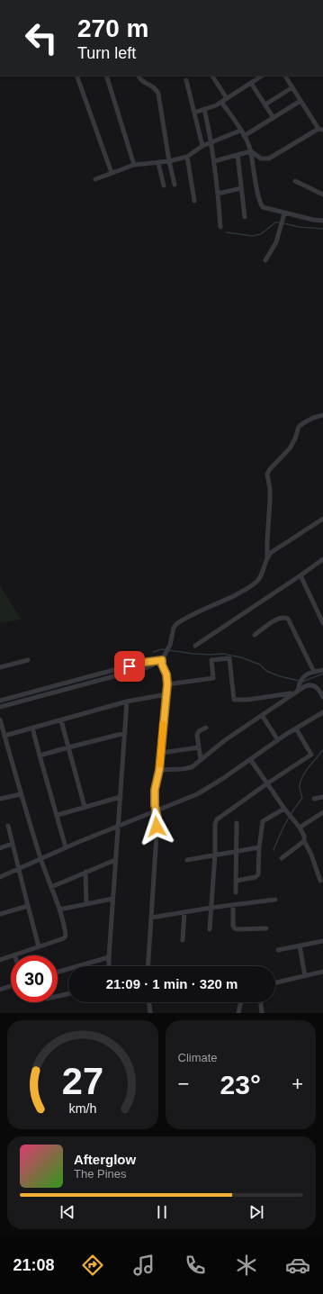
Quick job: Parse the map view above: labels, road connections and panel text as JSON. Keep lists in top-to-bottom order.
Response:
{
  "page": {
    "turn": ["270 m", "Turn left"],
    "limit": "30",
    "trip": "21:09 · 1 min · 320 m",
    "tile": "Climate",
    "heat": ["−", "23°", "+"],
    "song": ["Afterglow", "The Pines"],
    "tabs": "21:08",
    "gauge": ["27", "km/h"]
  }
}
